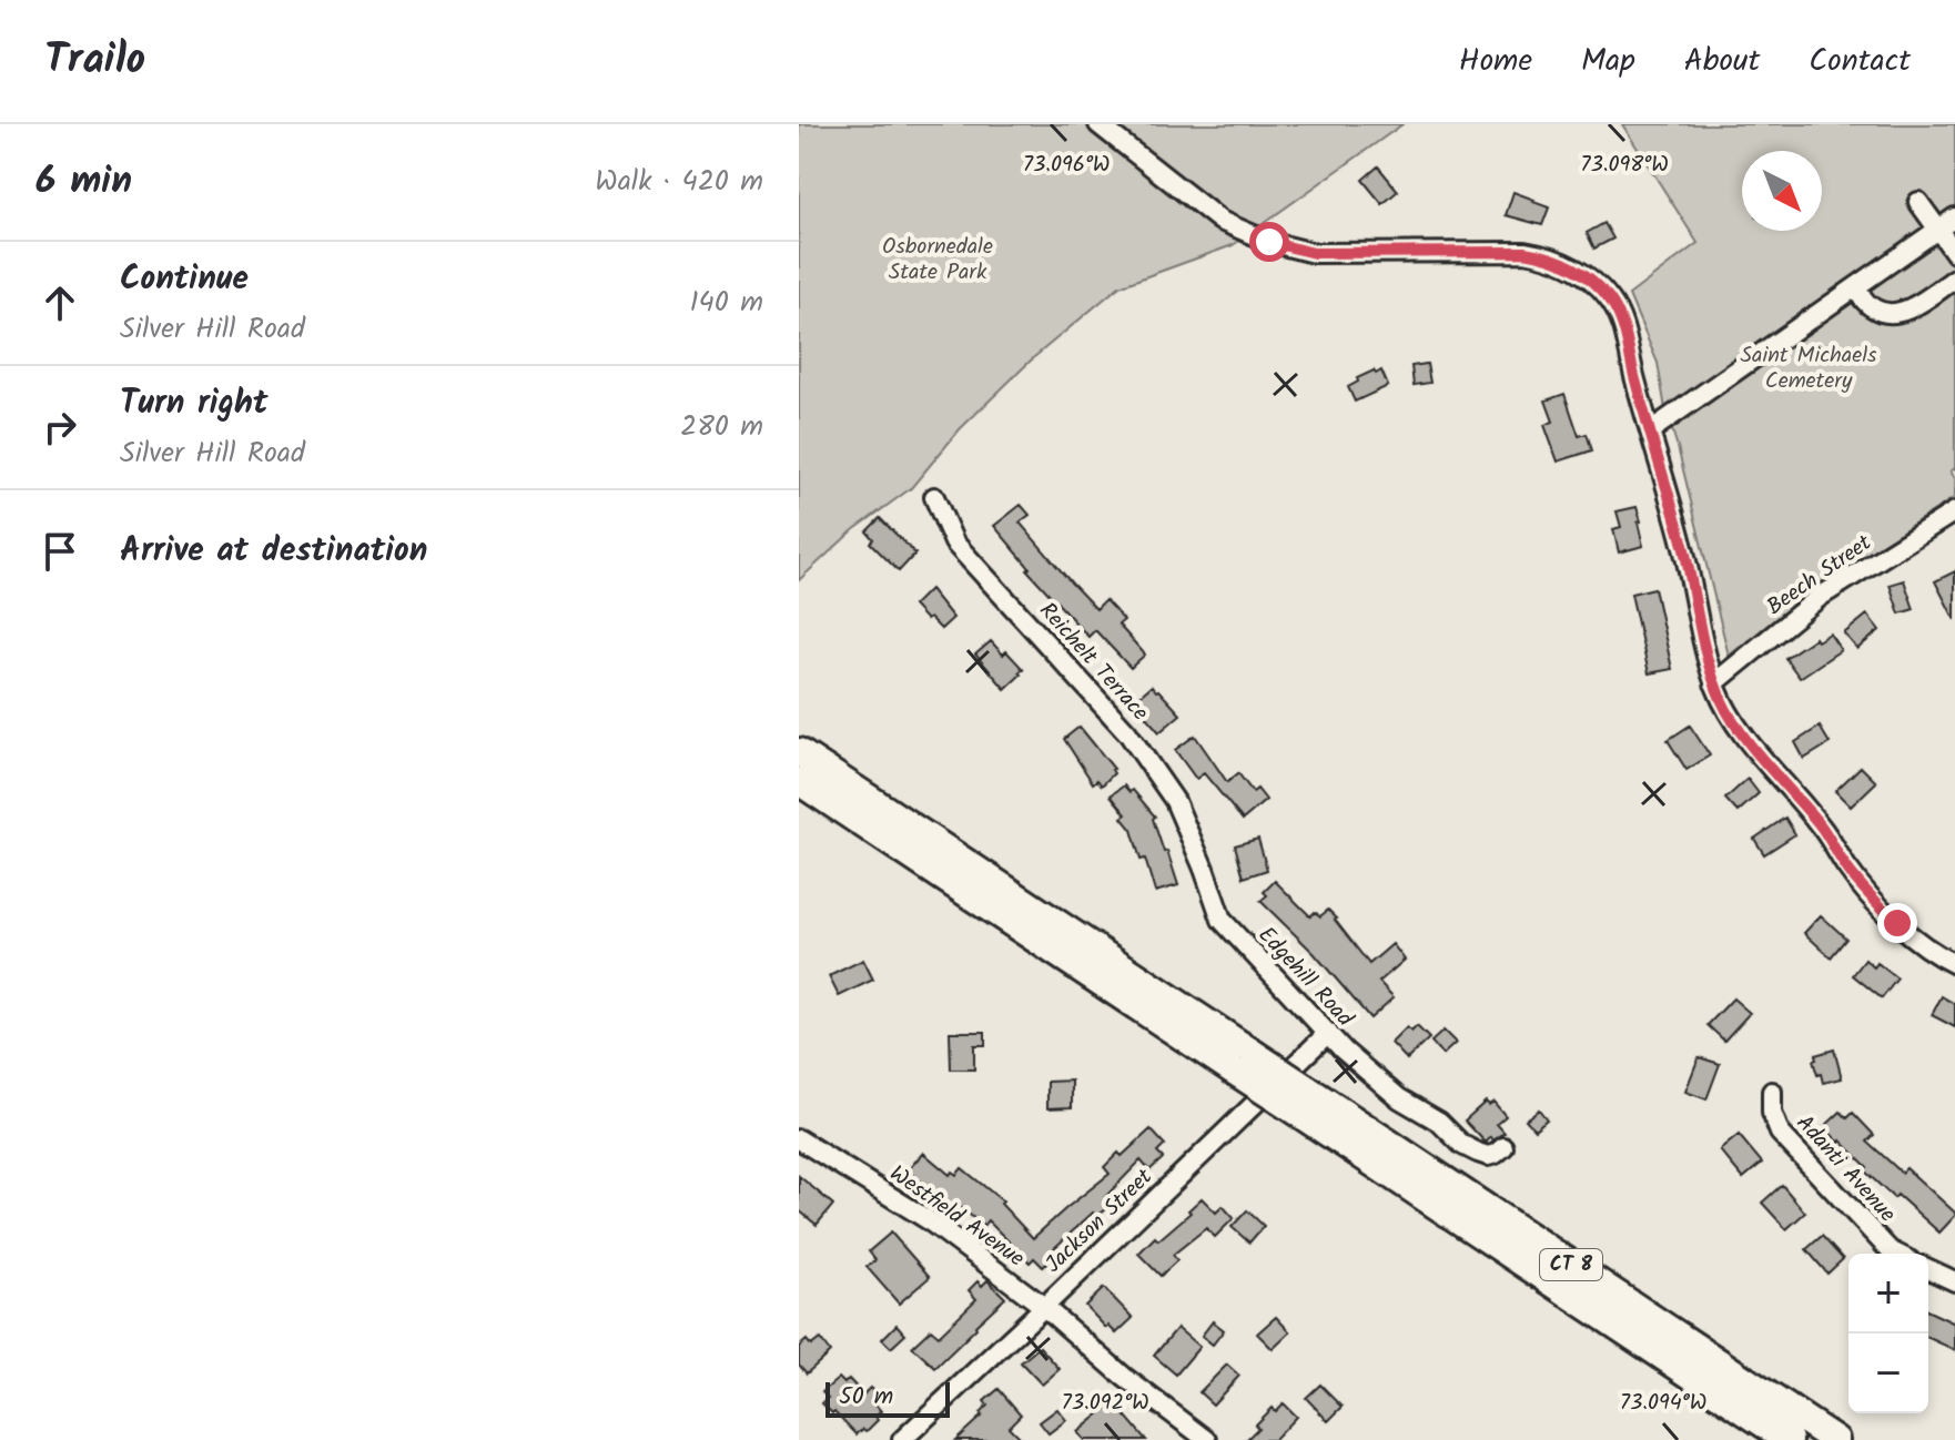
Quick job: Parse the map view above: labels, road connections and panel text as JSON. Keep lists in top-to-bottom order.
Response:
{
  "streets": {
    "highway": ["CT 8"],
    "street": [
      "Beech Street",
      "Reichelt Terrace",
      "Edgehill Road",
      "Adanti Avenue",
      "Westfield Avenue",
      "Jackson Street"
    ]
  },
  "crossings": [
    ["Reichelt Terrace", "Edgehill Road"],
    ["Edgehill Road", "Jackson Street"],
    ["Westfield Avenue", "Jackson Street"]
  ],
  "parks": ["Osbornedale State Park", "Saint Michaels Cemetery"],
  "scale_bar": "50 m",
  "north": "bottom right",
  "page": {
    "header": "Trailo",
    "nav": [
      "Home",
      "Map",
      "About",
      "Contact"
    ],
    "heading": ["6 min", "Walk · 420 m"],
    "list": [
      ["Continue", "Silver Hill Road", "140 m"],
      ["Turn right", "Silver Hill Road", "280 m"],
      "Arrive at destination"
    ],
    "map_buttons": ["+", "−"],
    "scale": "50 m"
  },
  "coordinates": [
    "73.096°W",
    "73.098°W",
    "73.092°W",
    "73.094°W"
  ]
}
